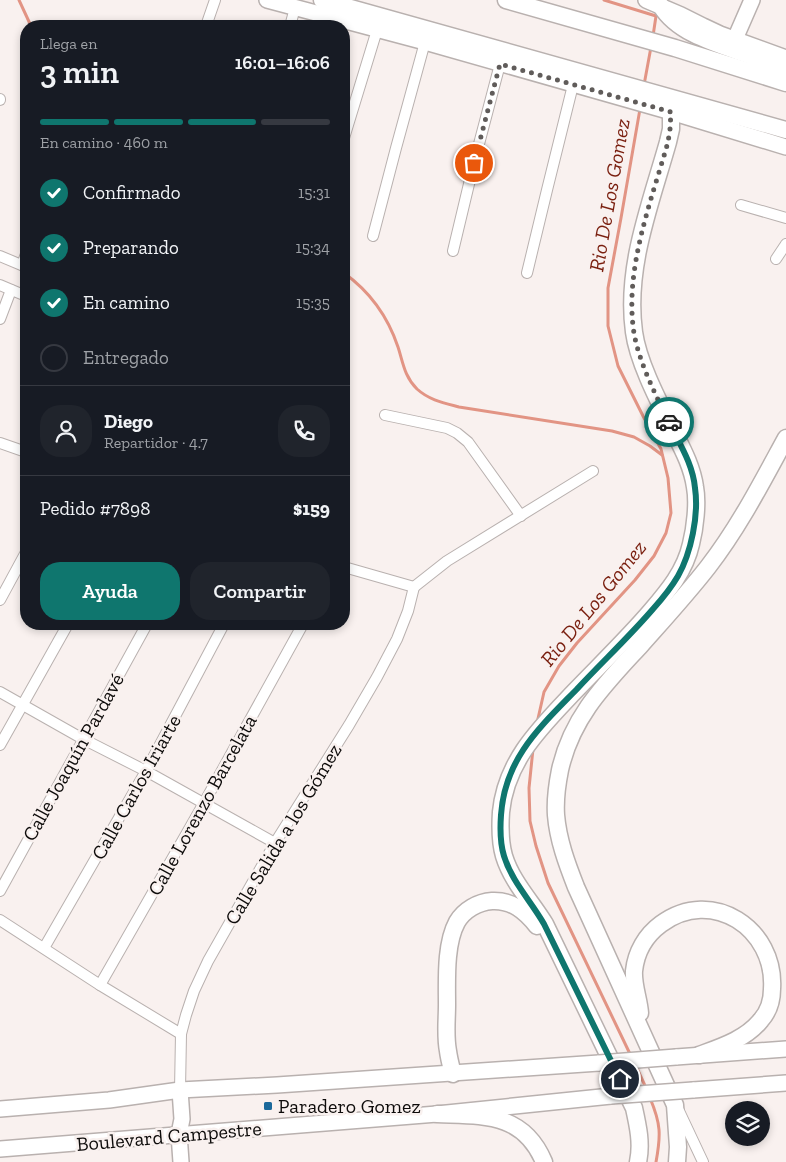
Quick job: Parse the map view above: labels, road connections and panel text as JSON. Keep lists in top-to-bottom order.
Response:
{
  "streets": {
    "main road": ["Boulevard Campestre"],
    "street": [
      "Calle Joaquín Pardavé",
      "Calle Carlos Iriarte",
      "Calle Lorenzo Barcelata",
      "Calle Salida a los Gómez"
    ]
  },
  "crossings": [
    ["Calle Salida a los Gómez", "Boulevard Campestre"]
  ],
  "water": ["Rio De Los Gomez"],
  "places": {
    "transit": ["Paradero Gomez"]
  },
  "page": {
    "heading": ["3 min", "Llega en", "16:01–16:06"],
    "panel": [
      "Diego",
      "Repartidor · 4.7",
      "Pedido #7898",
      "$159"
    ],
    "bar": "En camino · 460 m",
    "list": [
      ["Confirmado", "15:31"],
      ["Preparando", "15:34"],
      ["En camino", "15:35"],
      "Entregado"
    ],
    "buttons": ["Ayuda", "Compartir"]
  }
}
